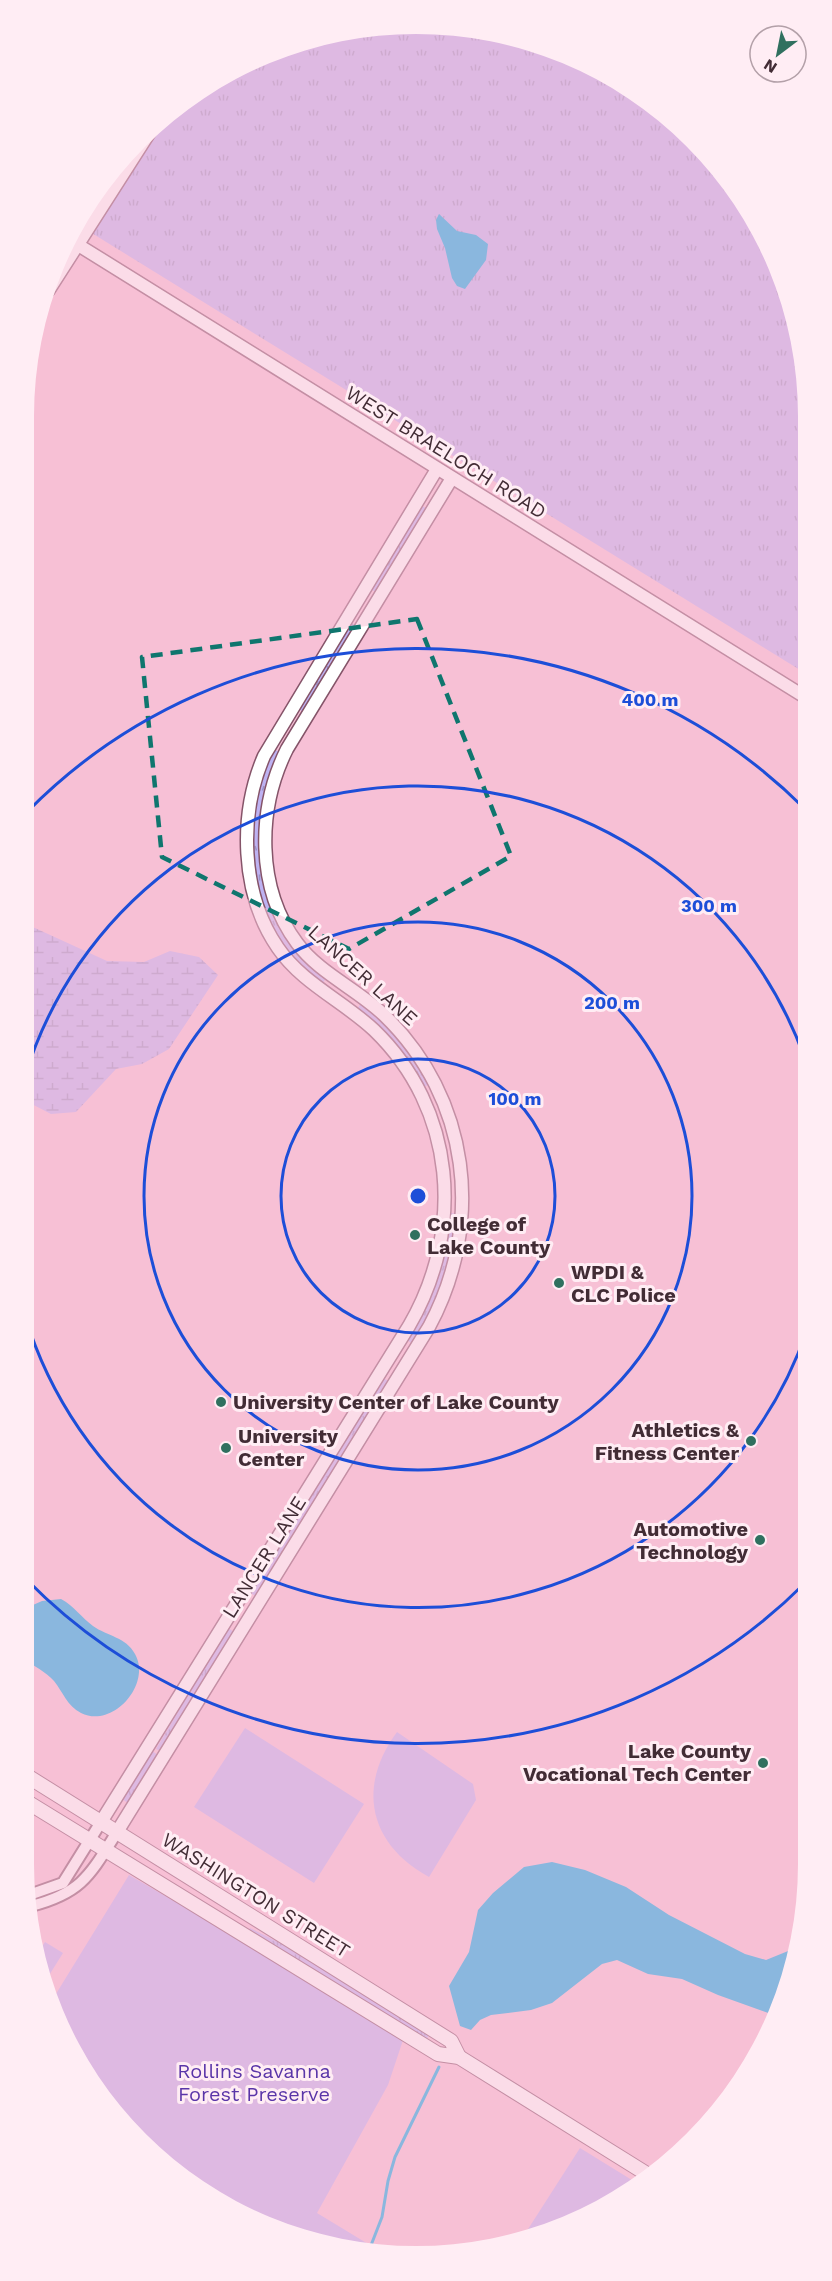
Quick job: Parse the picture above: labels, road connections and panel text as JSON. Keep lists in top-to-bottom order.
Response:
{
  "streets": {
    "main road": ["WASHINGTON STREET"],
    "street": ["WEST BRAELOCH ROAD", "LANCER LANE"]
  },
  "crossings": [
    ["WEST BRAELOCH ROAD", "LANCER LANE"],
    ["LANCER LANE", "WASHINGTON STREET"]
  ],
  "parks": ["Rollins Savanna Forest Preserve"],
  "places": [
    "College of Lake County",
    "WPDI & CLC Police",
    "University Center of Lake County",
    "Athletics & Fitness Center",
    "University Center",
    "Automotive Technology",
    "Lake County Vocational Tech Center"
  ],
  "north": "bottom left",
  "rings": [
    "400 m",
    "300 m",
    "200 m",
    "100 m"
  ]
}
